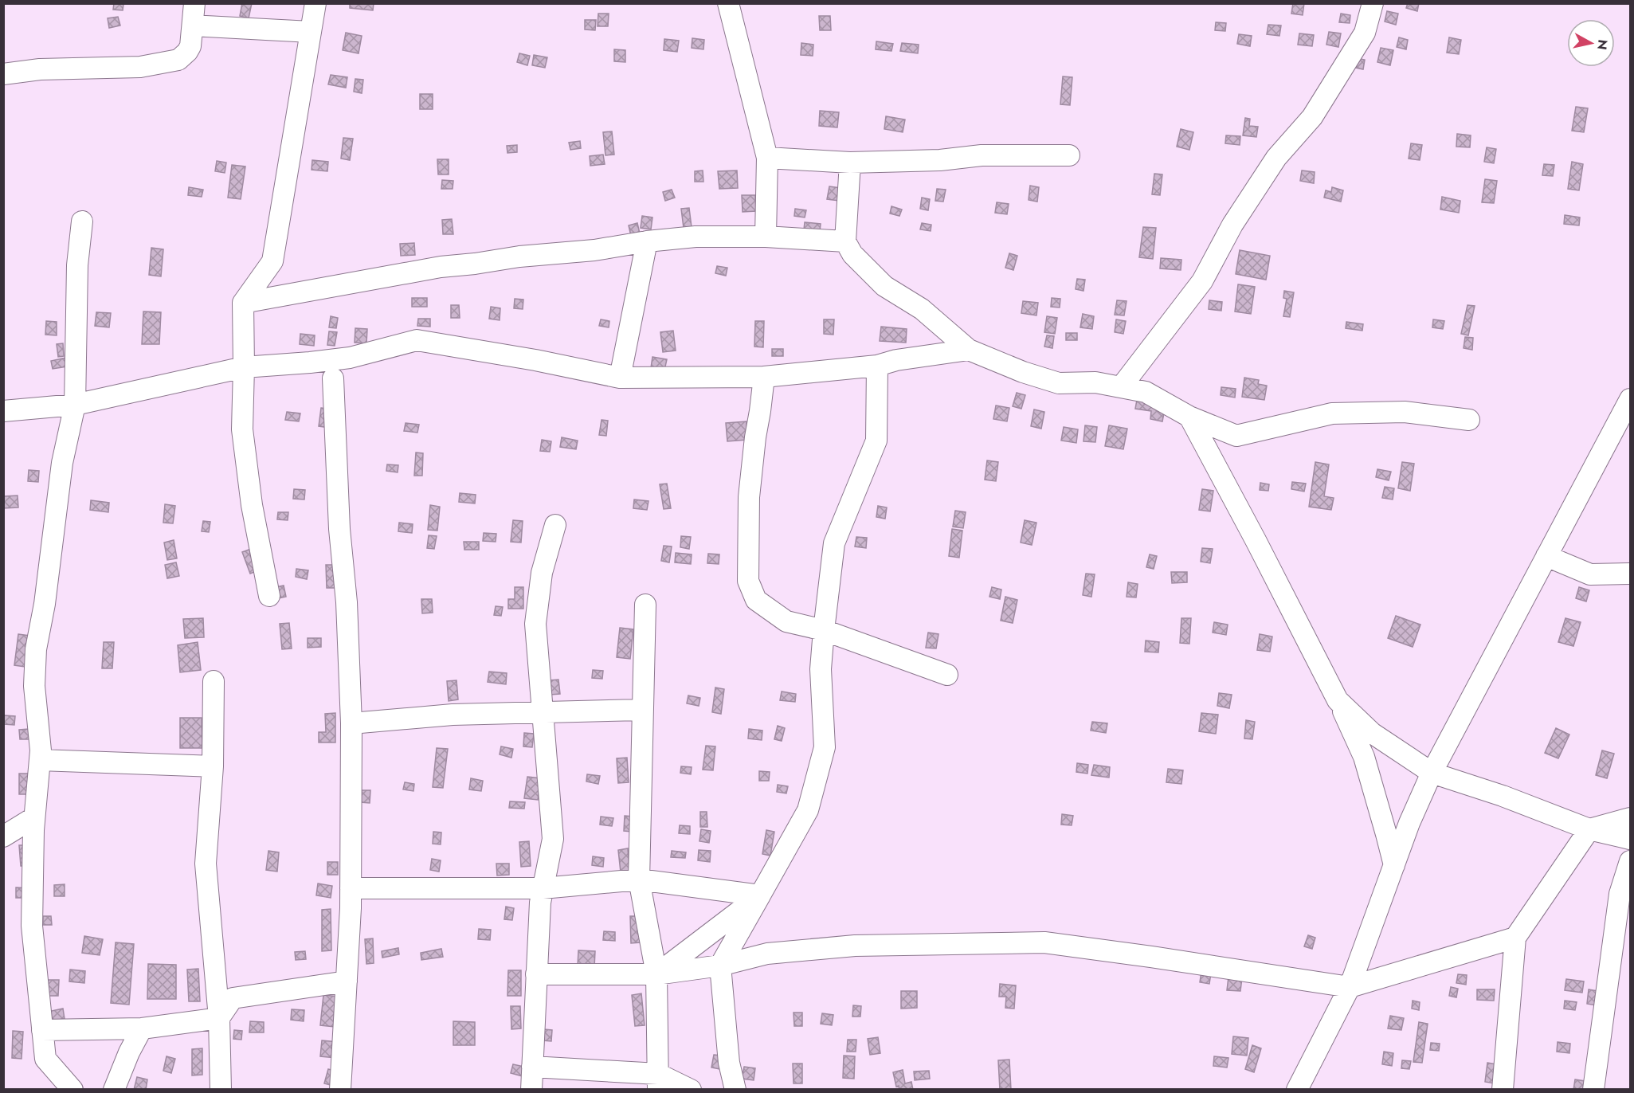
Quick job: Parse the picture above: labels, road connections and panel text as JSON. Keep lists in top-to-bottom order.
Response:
{
  "north": "right"
}
